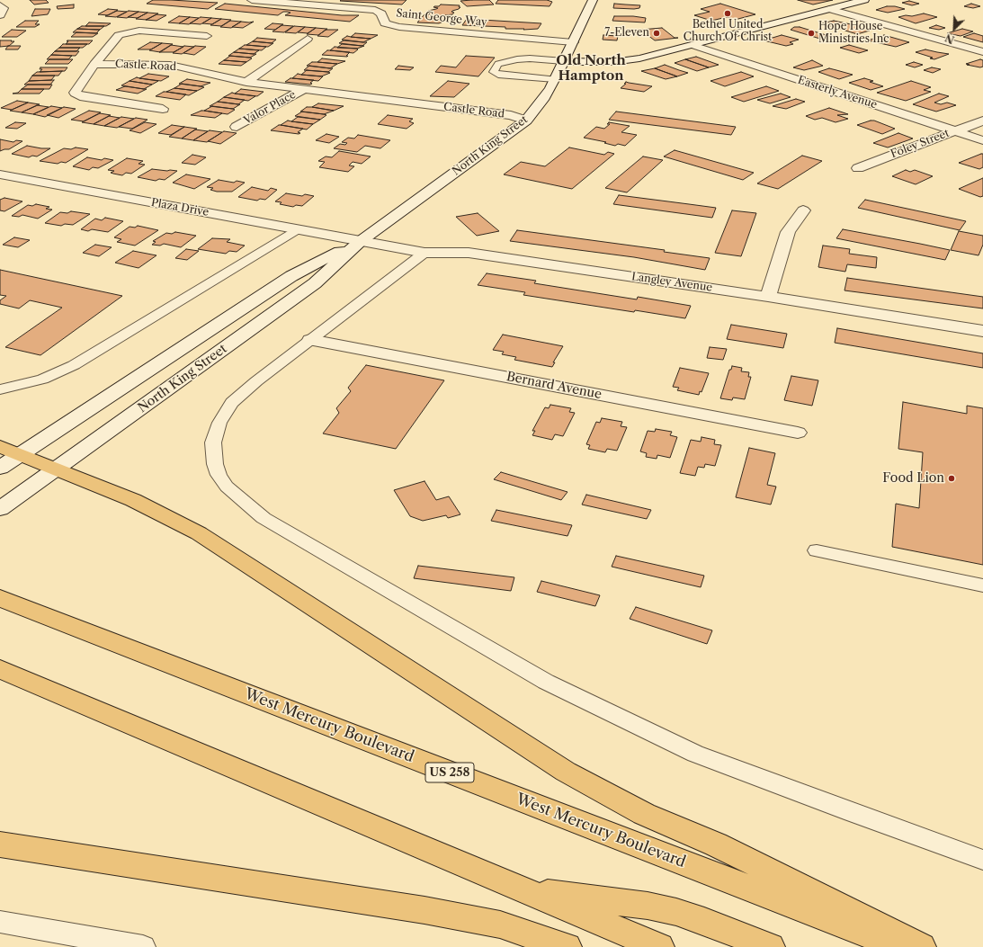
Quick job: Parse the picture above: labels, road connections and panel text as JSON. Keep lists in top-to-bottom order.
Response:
{
  "streets": {
    "main road": ["West Mercury Boulevard", "US 258"],
    "street": [
      "Saint George Way",
      "Castle Road",
      "Easterly Avenue",
      "Valor Place",
      "Foley Street",
      "North King Street",
      "Plaza Drive",
      "Langley Avenue",
      "Bernard Avenue"
    ]
  },
  "crossings": [
    ["Saint George Way", "North King Street"],
    ["Castle Road", "Valor Place"],
    ["Castle Road", "North King Street"],
    ["Easterly Avenue", "Foley Street"],
    ["North King Street", "Plaza Drive"],
    ["North King Street", "Langley Avenue"],
    ["Plaza Drive", "Langley Avenue"]
  ],
  "districts": ["Old North Hampton"],
  "places": [
    "Bethel United Church Of Christ",
    "7-Eleven",
    "Hope House Ministries Inc",
    "Food Lion"
  ],
  "north": "bottom left"
}
